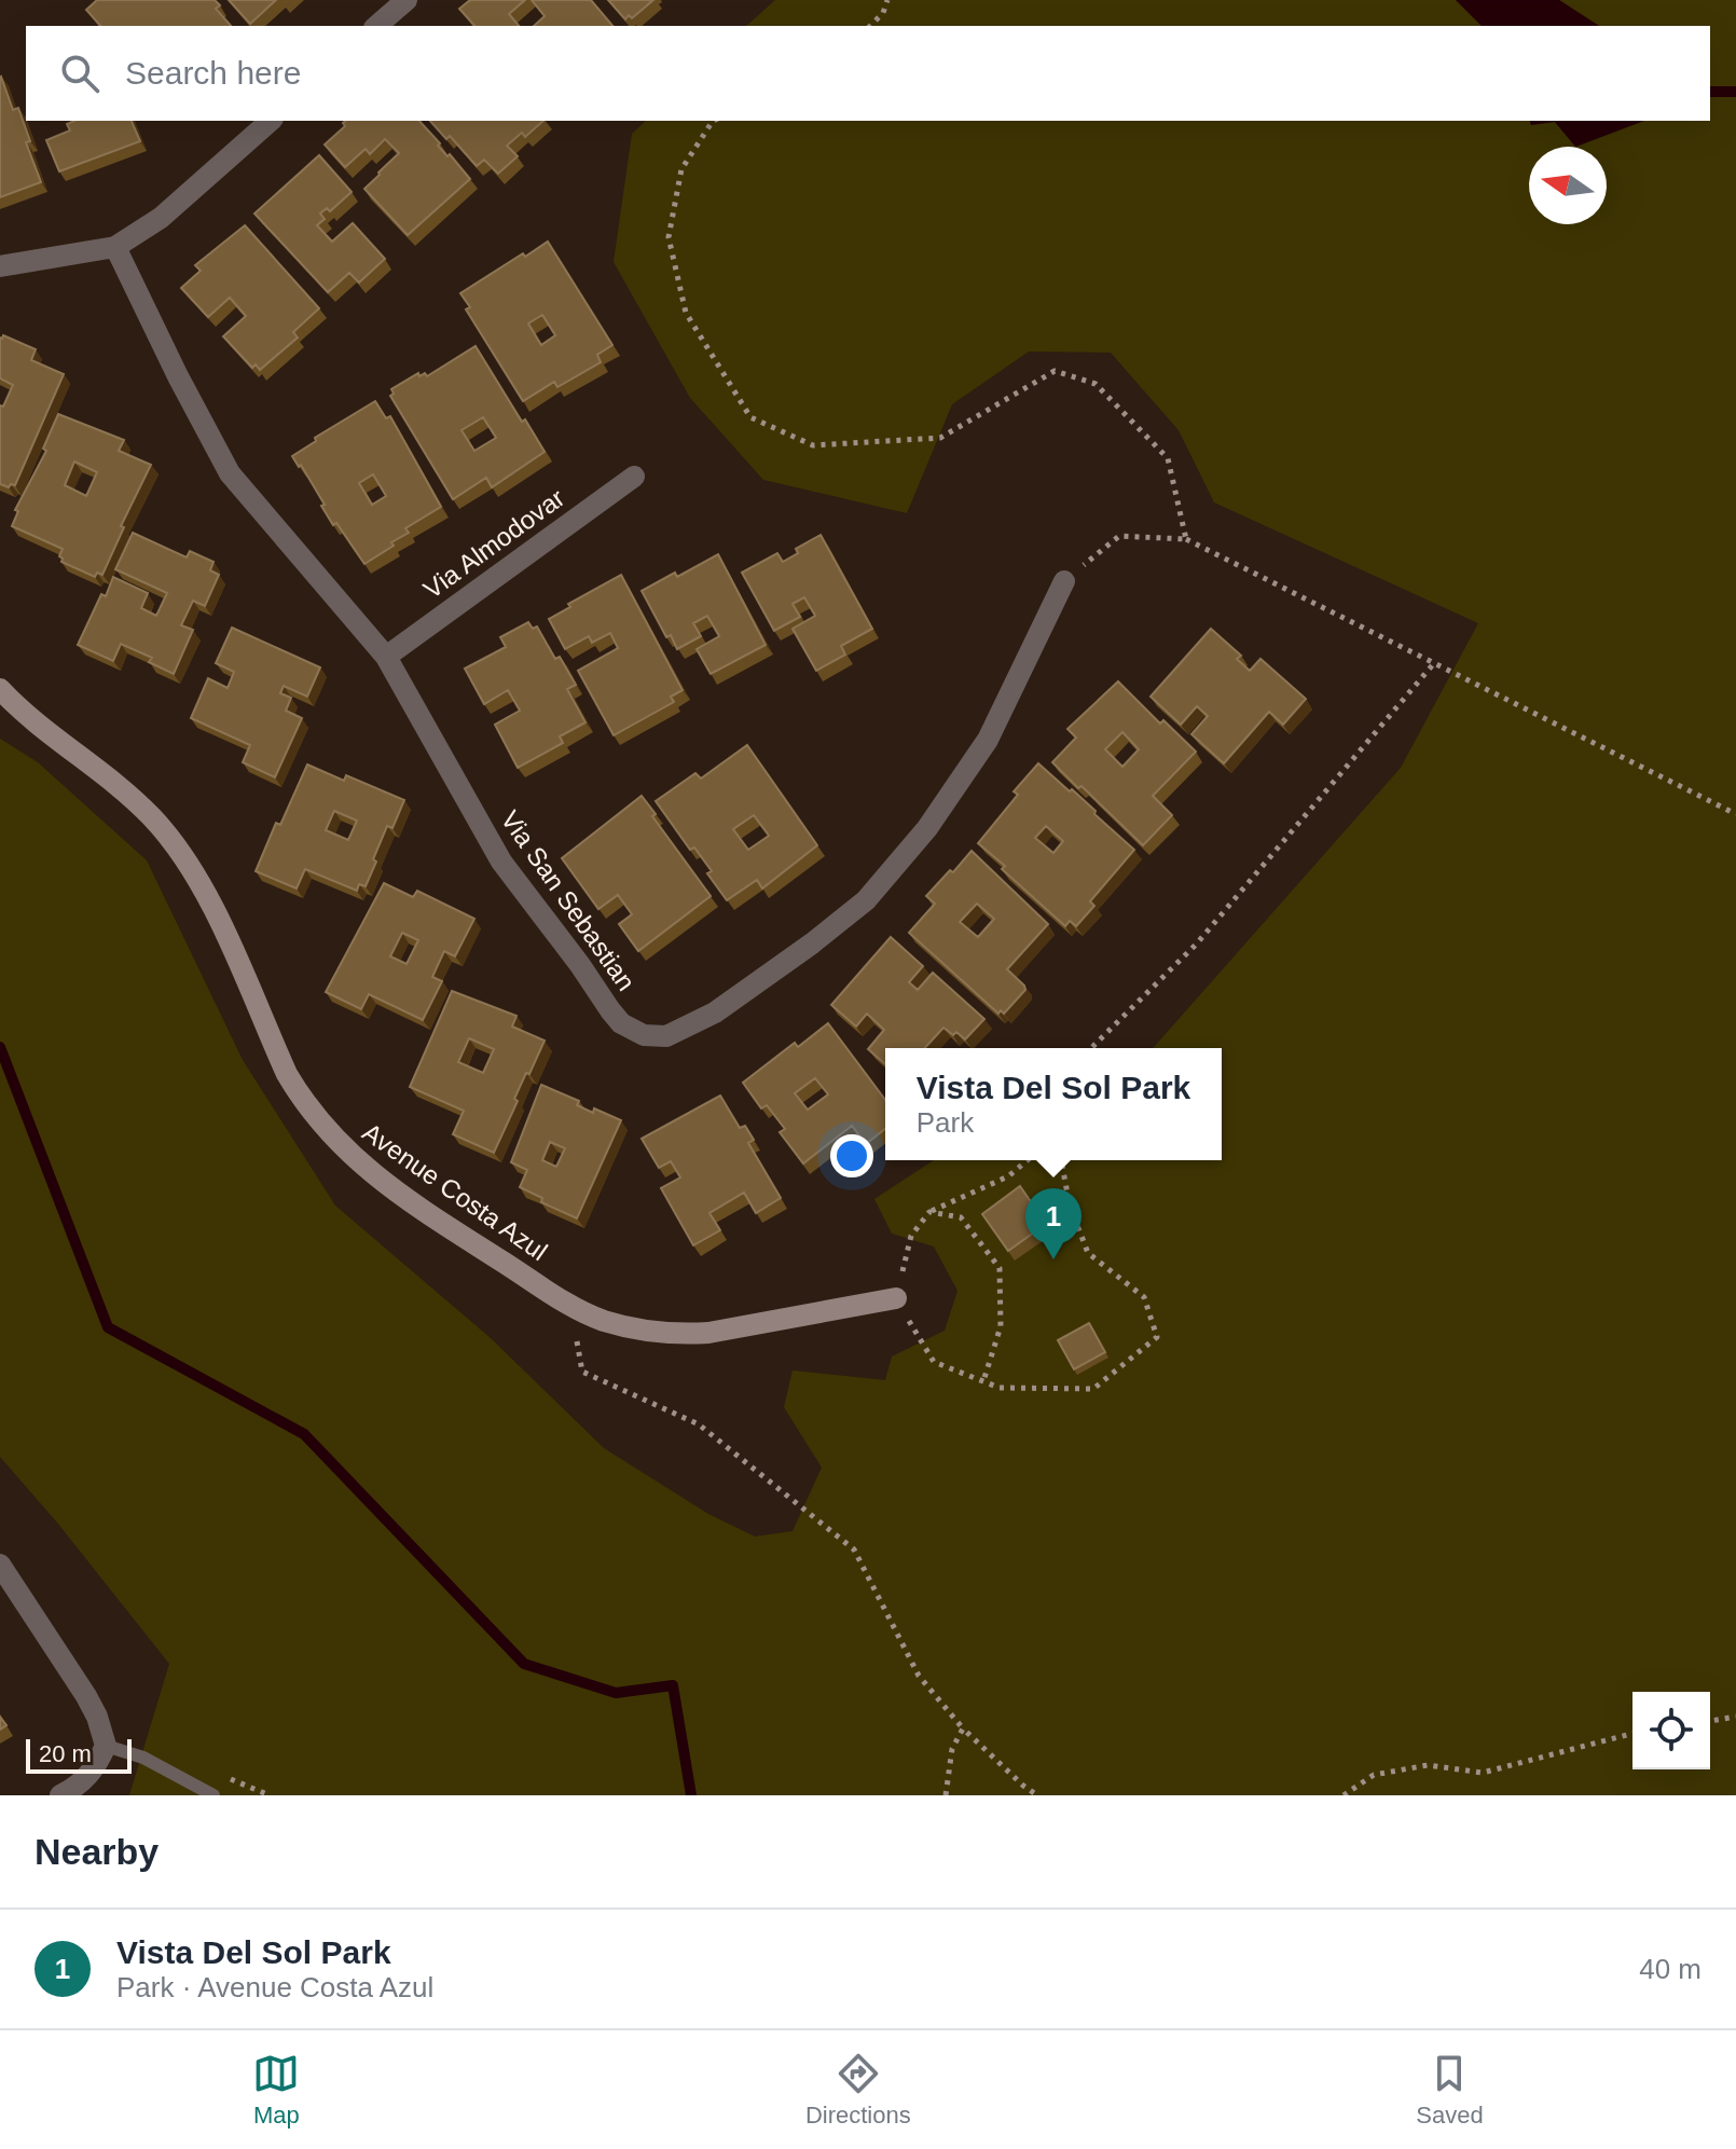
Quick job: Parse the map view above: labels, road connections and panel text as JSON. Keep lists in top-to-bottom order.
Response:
{
  "streets": {
    "street": ["Via Almodovar", "Via San Sebastian", "Avenue Costa Azul"]
  },
  "crossings": [
    ["Via Almodovar", "Via San Sebastian"]
  ],
  "scale_bar": "20 m",
  "north": "left",
  "page": {
    "search": "Search here",
    "popup": ["Vista Del Sol Park", "Park"],
    "pins": "1",
    "scale": "20 m",
    "heading": "Nearby",
    "list": [
      {
        "mark": "1",
        "name": "Vista Del Sol Park",
        "note": "Park · Avenue Costa Azul",
        "value": "40 m"
      }
    ],
    "nav": ["Map", "Directions", "Saved"]
  }
}
